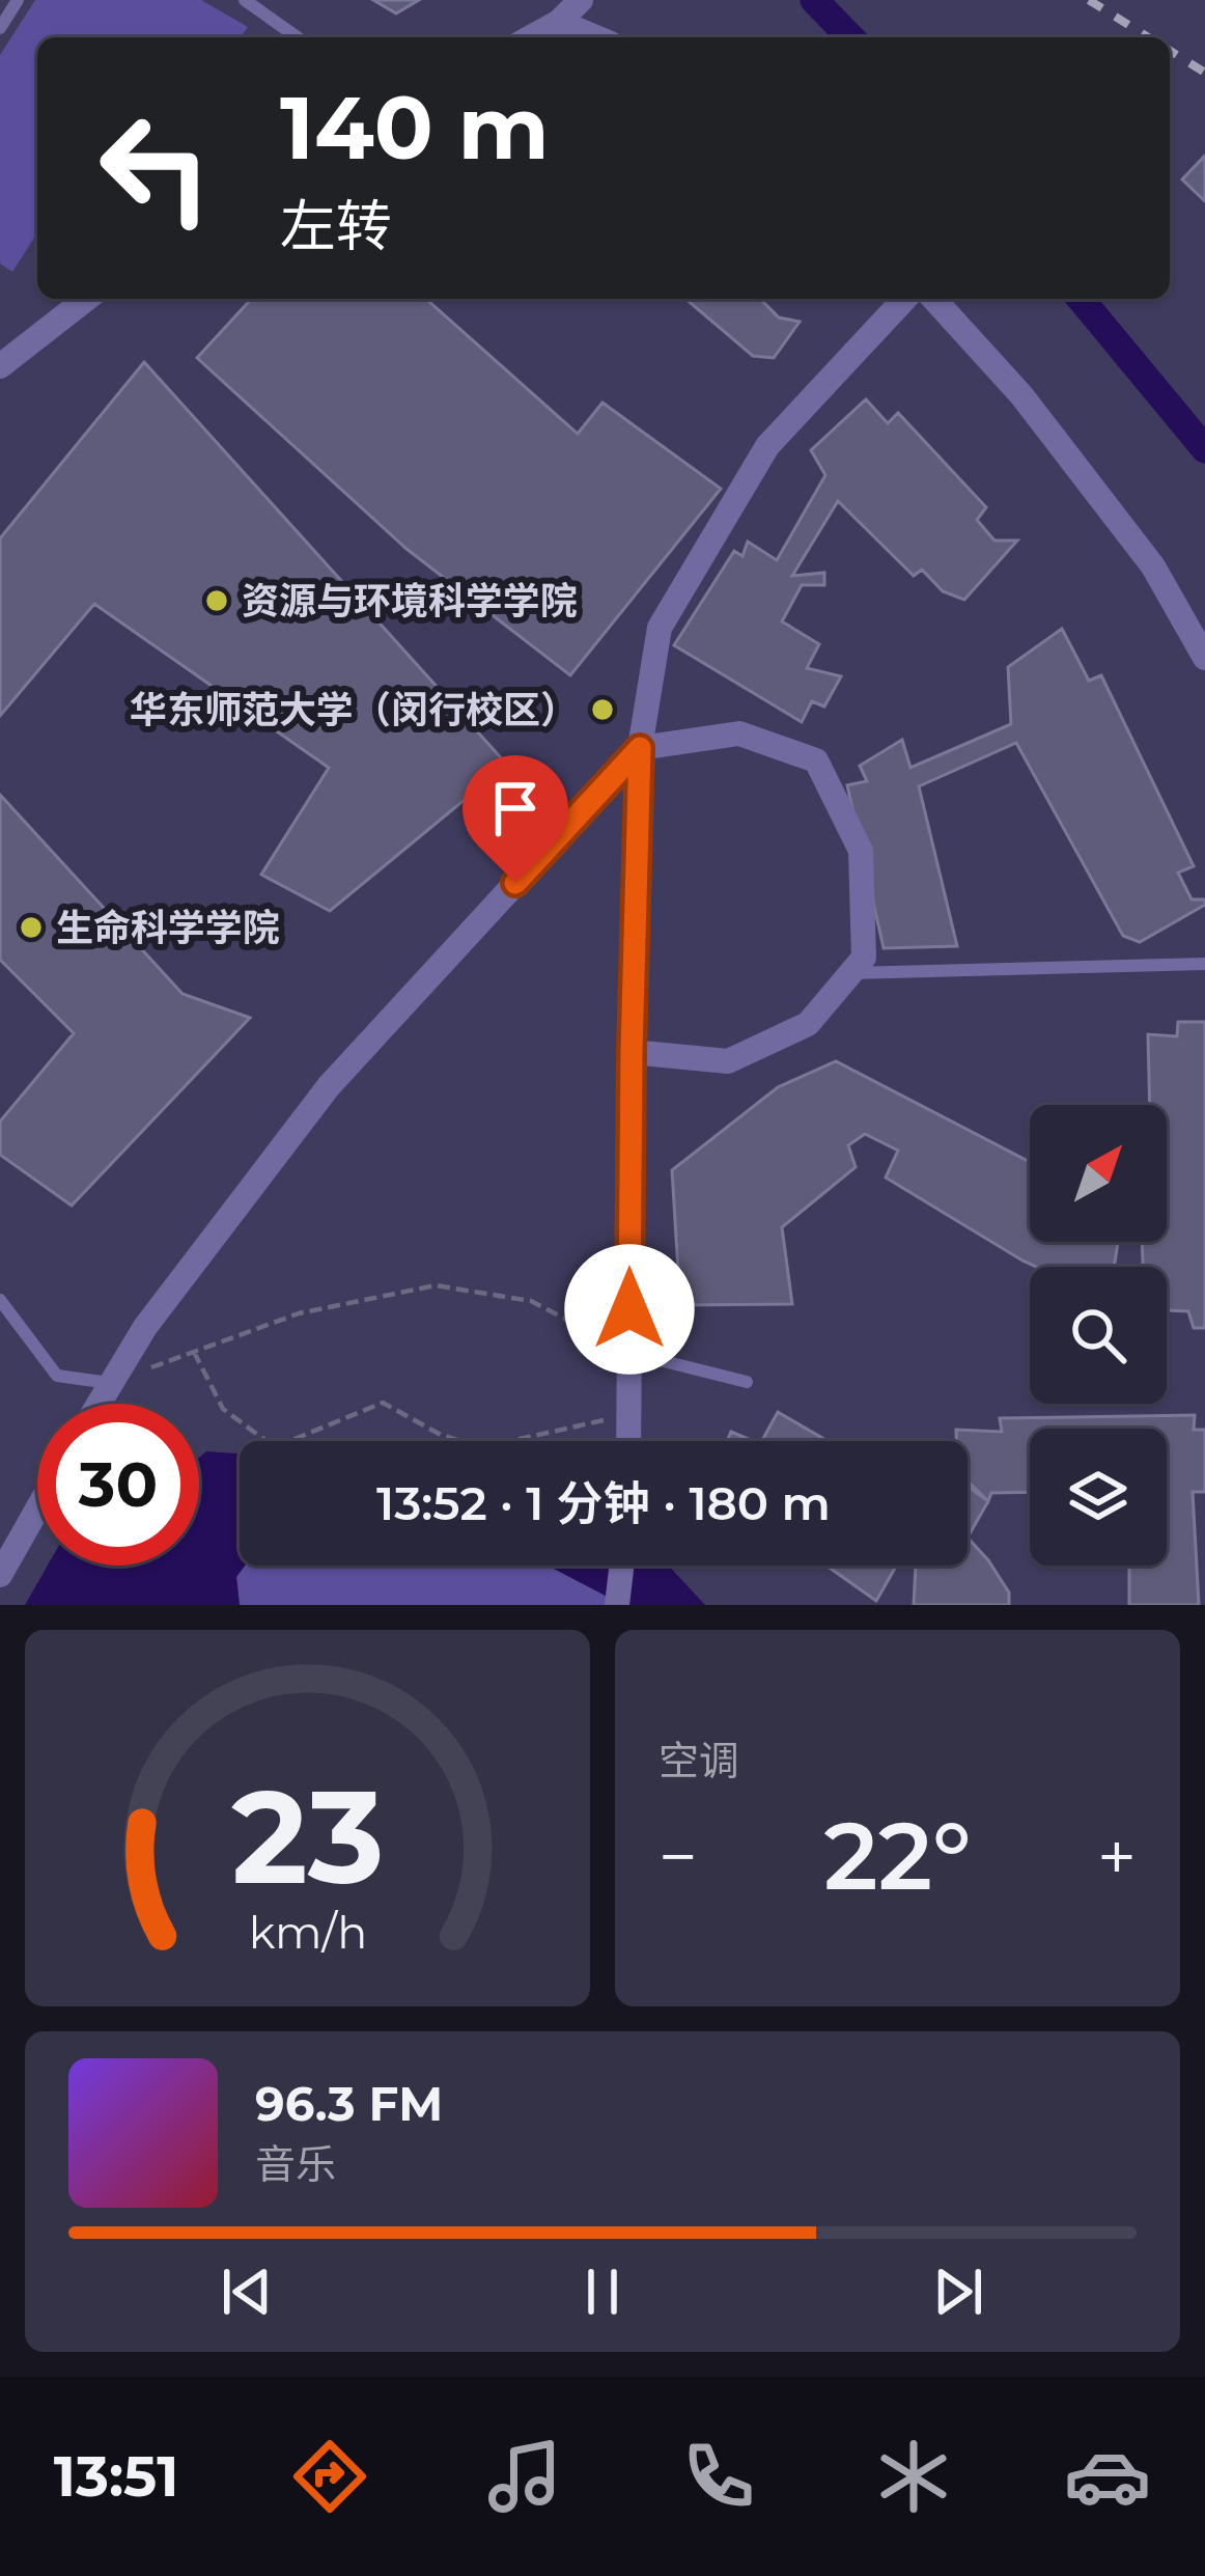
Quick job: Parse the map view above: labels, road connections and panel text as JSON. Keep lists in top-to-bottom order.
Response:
{
  "places": ["资源与环境科学学院", "华东师范大学（闵行校区）", "生命科学学院"],
  "north": "top right",
  "page": {
    "turn": ["140 m", "左转"],
    "limit": "30",
    "trip": "13:52 · 1 分钟 · 180 m",
    "tile": "空调",
    "heat": ["−", "22°", "+"],
    "song": ["96.3 FM", "音乐"],
    "tabs": "13:51",
    "gauge": ["23", "km/h"]
  }
}
